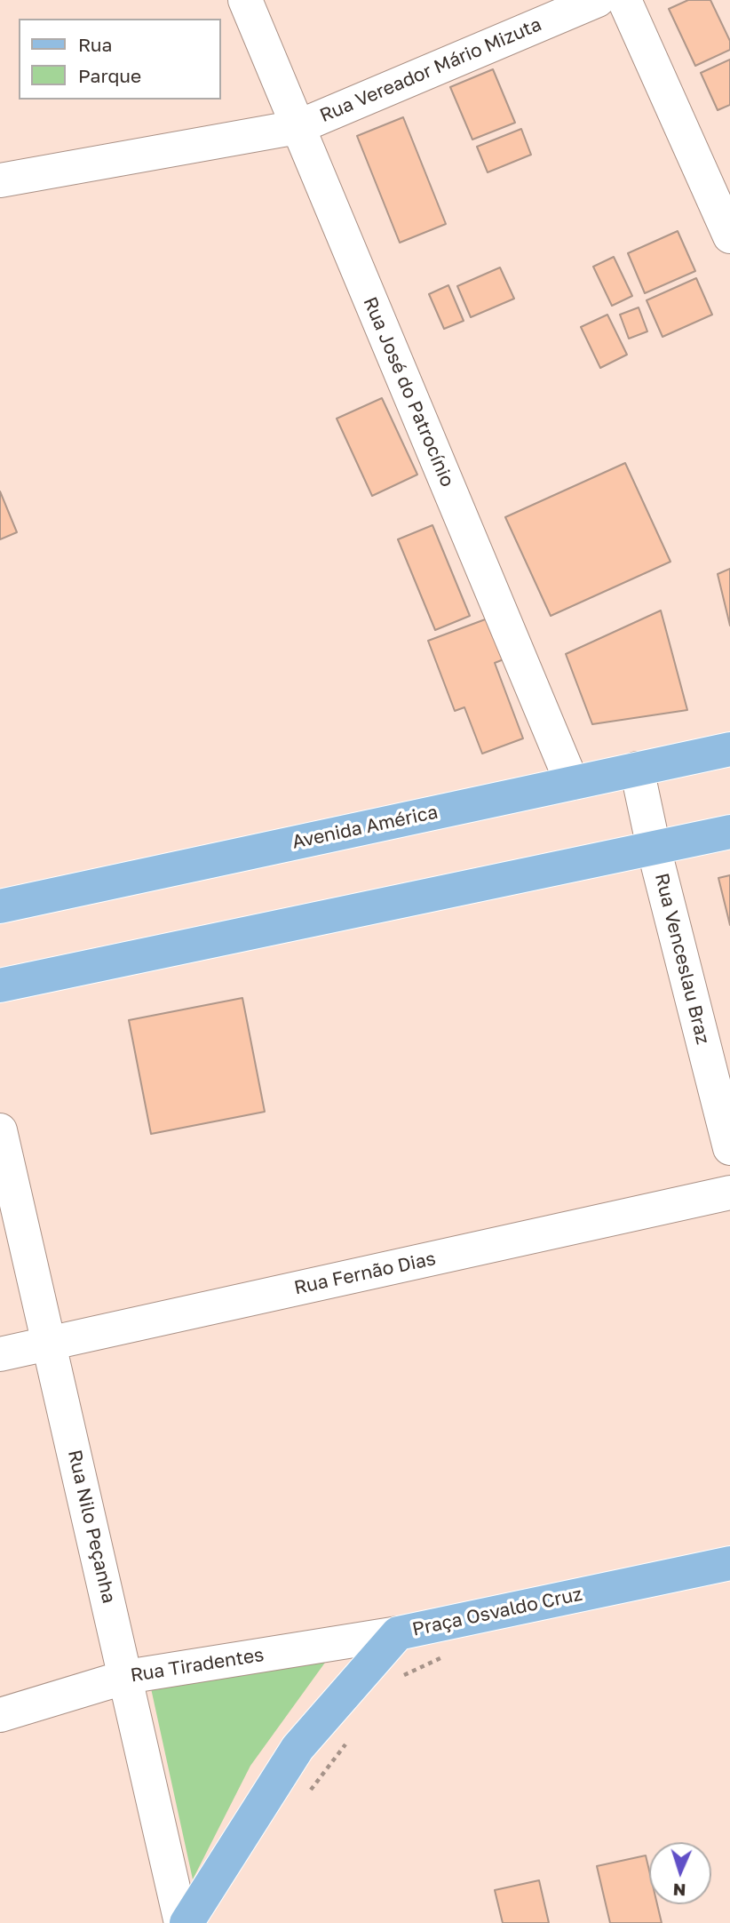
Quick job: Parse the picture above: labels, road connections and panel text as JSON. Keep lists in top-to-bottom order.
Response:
{
  "streets": {
    "main road": ["Avenida América", "Praça Osvaldo Cruz"],
    "street": [
      "Rua Vereador Mário Mizuta",
      "Rua José do Patrocínio",
      "Rua Venceslau Braz",
      "Rua Fernão Dias",
      "Rua Nilo Peçanha",
      "Rua Tiradentes"
    ]
  },
  "crossings": [
    ["Rua Vereador Mário Mizuta", "Rua José do Patrocínio"],
    ["Rua José do Patrocínio", "Avenida América"],
    ["Avenida América", "Rua Venceslau Braz"],
    ["Rua Fernão Dias", "Rua Nilo Peçanha"],
    ["Rua Nilo Peçanha", "Rua Tiradentes"],
    ["Praça Osvaldo Cruz", "Rua Tiradentes"]
  ],
  "legend": ["Rua", "Parque"],
  "north": "bottom"
}
